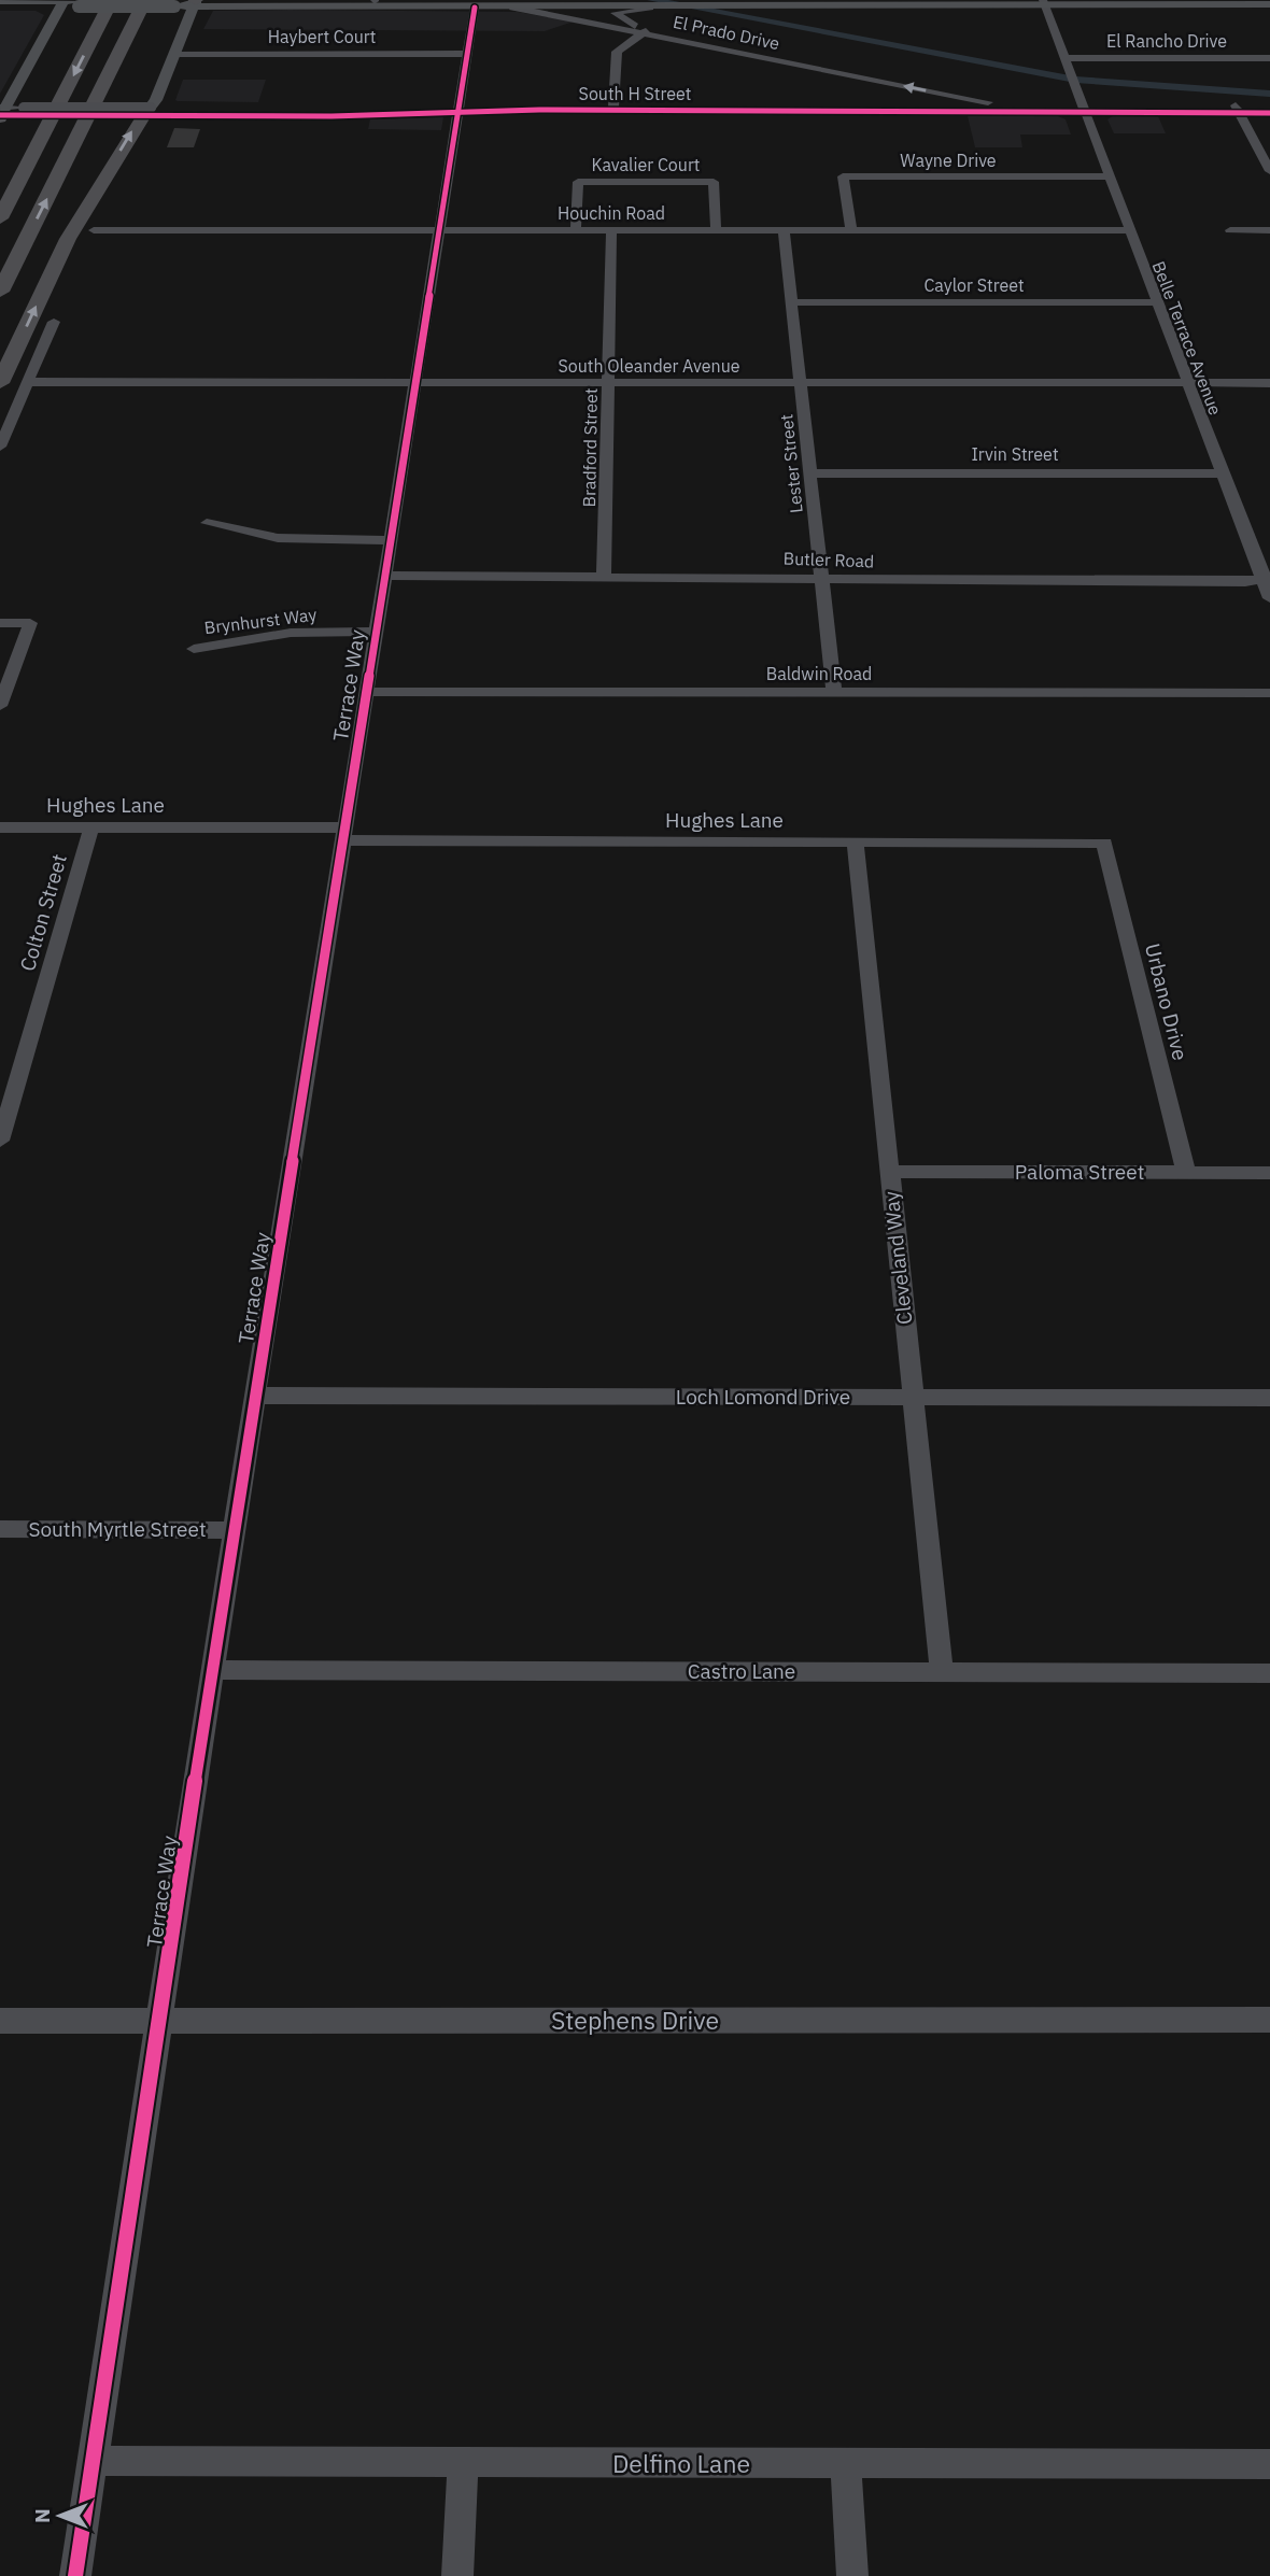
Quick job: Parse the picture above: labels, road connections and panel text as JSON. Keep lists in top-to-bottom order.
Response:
{
  "streets": {
    "street": [
      "El Prado Drive",
      "Haybert Court",
      "El Rancho Drive",
      "South H Street",
      "Wayne Drive",
      "Kavalier Court",
      "Houchin Road",
      "Caylor Street",
      "Belle Terrace Avenue",
      "South Oleander Avenue",
      "Bradford Street",
      "Irvin Street",
      "Lester Street",
      "Butler Road",
      "Brynhurst Way",
      "Baldwin Road",
      "Terrace Way",
      "Hughes Lane",
      "Colton Street",
      "Urbano Drive",
      "Paloma Street",
      "Cleveland Way",
      "Loch Lomond Drive",
      "South Myrtle Street",
      "Castro Lane",
      "Stephens Drive",
      "Delfino Lane"
    ]
  },
  "crossings": [
    ["El Prado Drive", "South H Street"],
    ["Haybert Court", "Terrace Way"],
    ["El Rancho Drive", "Belle Terrace Avenue"],
    ["South H Street", "Belle Terrace Avenue"],
    ["South H Street", "Terrace Way"],
    ["Wayne Drive", "Houchin Road"],
    ["Wayne Drive", "Belle Terrace Avenue"],
    ["Kavalier Court", "Houchin Road"],
    ["Houchin Road", "Belle Terrace Avenue"],
    ["Houchin Road", "Bradford Street"],
    ["Houchin Road", "Lester Street"],
    ["Houchin Road", "Terrace Way"],
    ["Caylor Street", "Belle Terrace Avenue"],
    ["Caylor Street", "Lester Street"],
    ["Belle Terrace Avenue", "South Oleander Avenue"],
    ["Belle Terrace Avenue", "Irvin Street"],
    ["Belle Terrace Avenue", "Butler Road"],
    ["South Oleander Avenue", "Bradford Street"],
    ["South Oleander Avenue", "Lester Street"],
    ["South Oleander Avenue", "Terrace Way"],
    ["Bradford Street", "Butler Road"],
    ["Irvin Street", "Lester Street"],
    ["Lester Street", "Butler Road"],
    ["Lester Street", "Baldwin Road"],
    ["Butler Road", "Terrace Way"],
    ["Brynhurst Way", "Terrace Way"],
    ["Baldwin Road", "Terrace Way"],
    ["Terrace Way", "Hughes Lane"],
    ["Terrace Way", "Loch Lomond Drive"],
    ["Terrace Way", "South Myrtle Street"],
    ["Terrace Way", "Castro Lane"],
    ["Terrace Way", "Stephens Drive"],
    ["Terrace Way", "Delfino Lane"],
    ["Hughes Lane", "Colton Street"],
    ["Hughes Lane", "Urbano Drive"],
    ["Hughes Lane", "Cleveland Way"],
    ["Urbano Drive", "Paloma Street"],
    ["Paloma Street", "Cleveland Way"],
    ["Cleveland Way", "Loch Lomond Drive"],
    ["Cleveland Way", "Castro Lane"]
  ],
  "north": "left"
}
